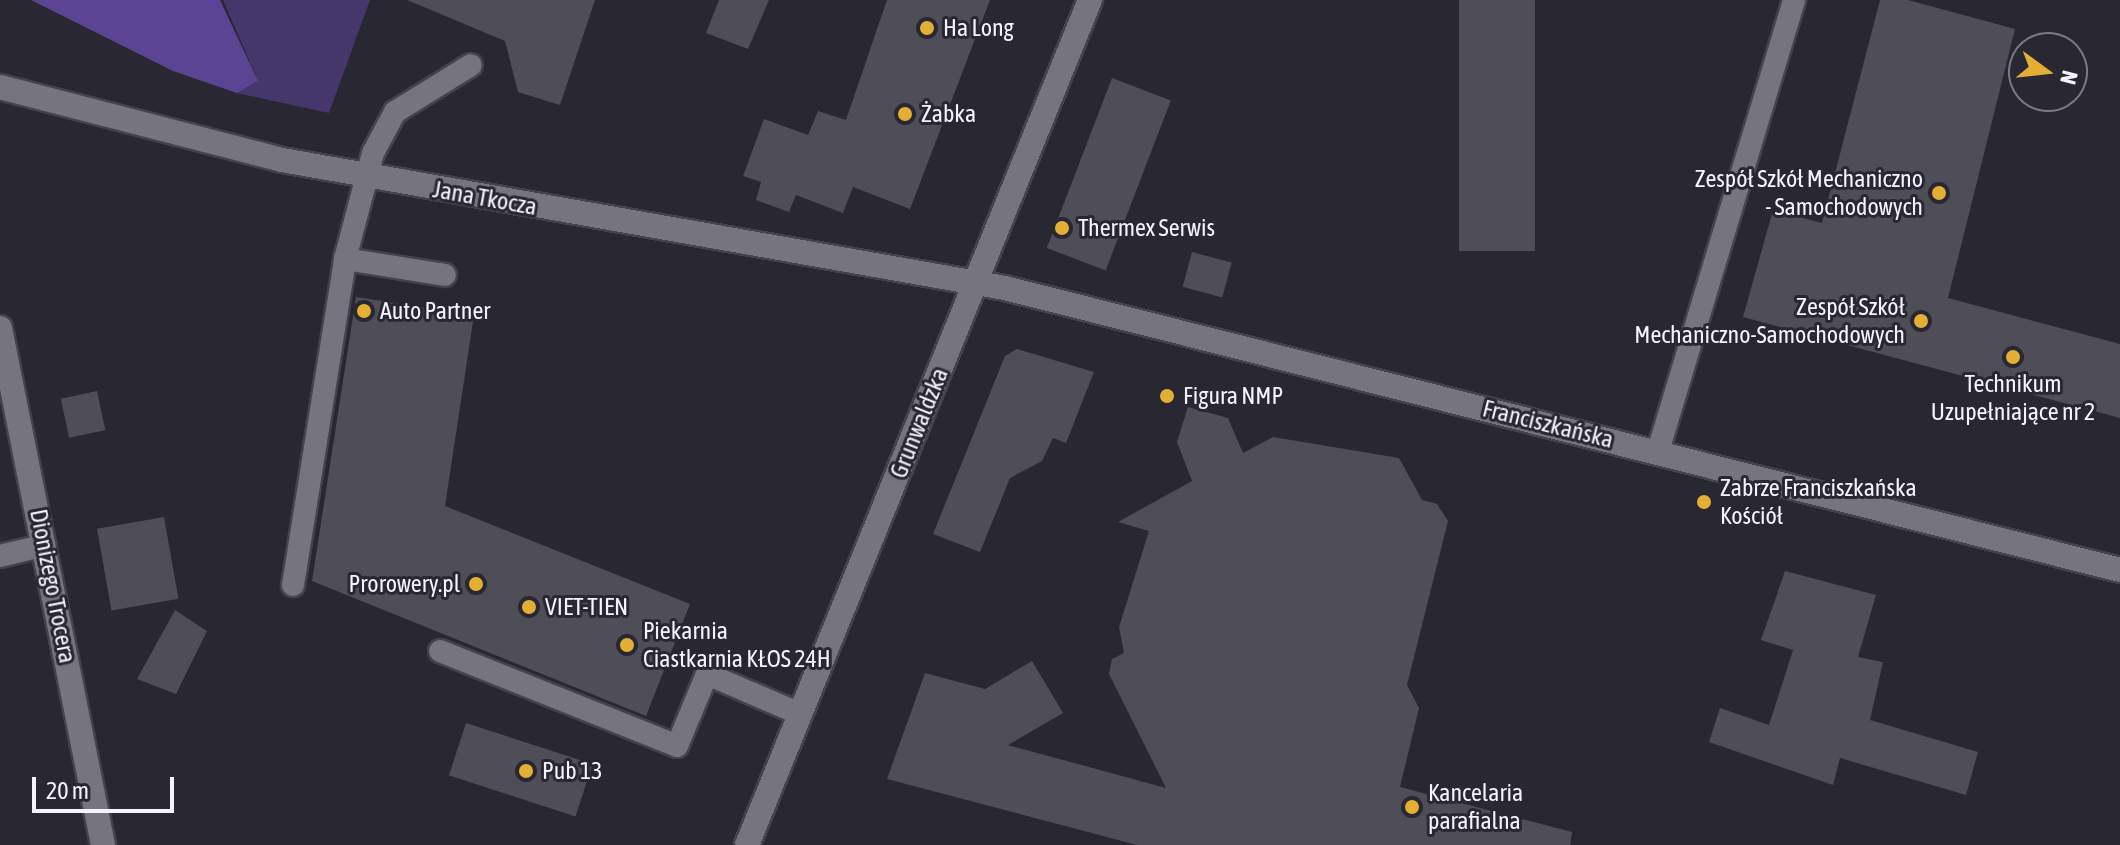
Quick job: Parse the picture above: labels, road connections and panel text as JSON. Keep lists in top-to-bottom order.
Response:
{
  "streets": {
    "street": [
      "Jana Tkocza",
      "Grunwaldzka",
      "Franciszkańska",
      "Dionizego Trocera"
    ]
  },
  "crossings": [
    ["Jana Tkocza", "Grunwaldzka"],
    ["Jana Tkocza", "Franciszkańska"],
    ["Grunwaldzka", "Franciszkańska"]
  ],
  "places": [
    "Ha Long",
    "Żabka",
    "Zespół Szkół Mechaniczno - Samochodowych",
    "Thermex Serwis",
    "Auto Partner",
    "Zespół Szkół Mechaniczno-Samochodowych",
    "Technikum Uzupełniające nr 2",
    "Figura NMP",
    "Zabrze Franciszkańska Kościół",
    "Prorowery.pl",
    "VIET-TIEN",
    "Piekarnia Ciastkarnia KŁOS 24H",
    "Pub 13",
    "Kancelaria parafialna"
  ],
  "scale_bar": "20 m",
  "north": "right"
}
